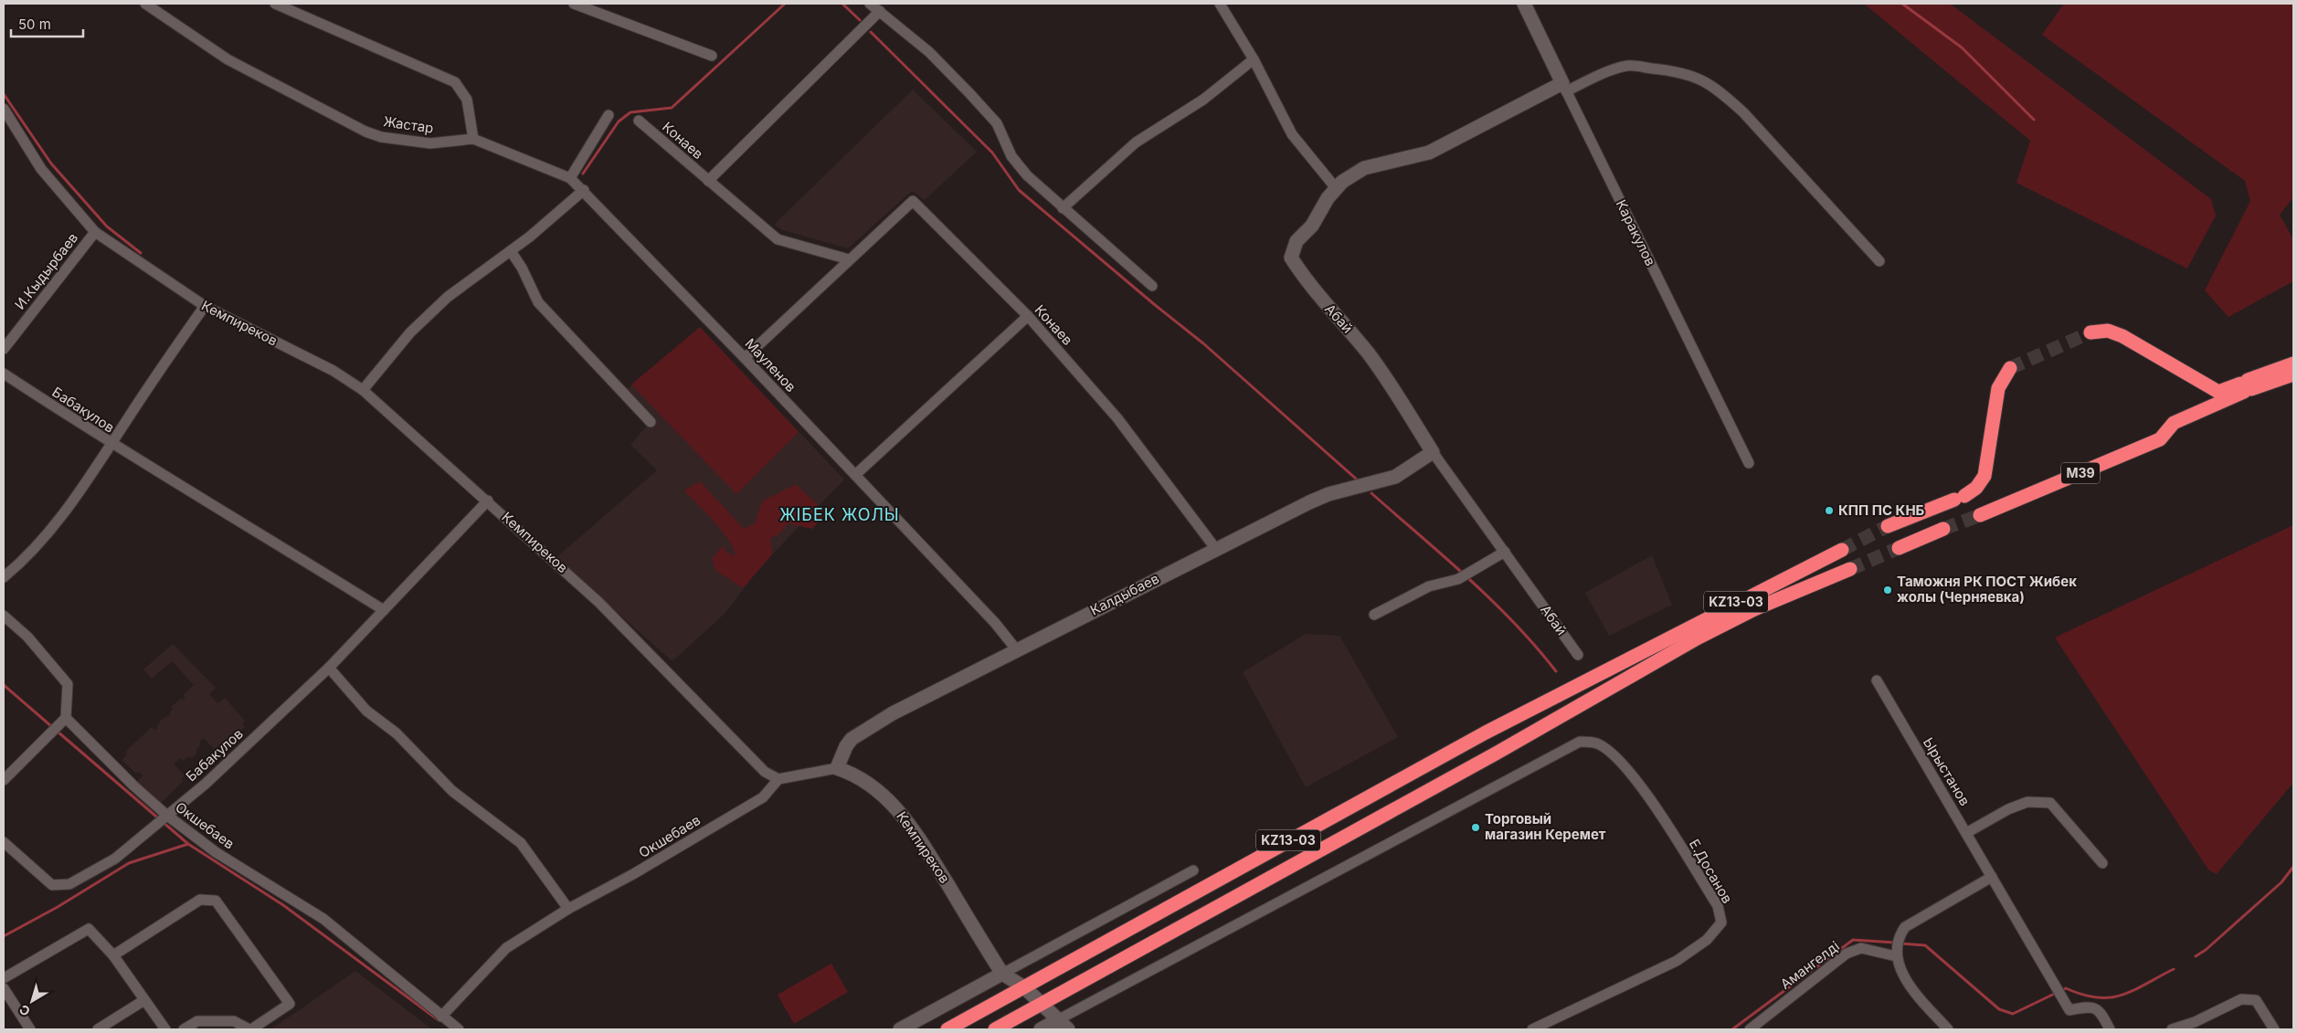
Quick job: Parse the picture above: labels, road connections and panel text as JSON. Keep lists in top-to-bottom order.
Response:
{
  "streets": {
    "highway": ["M39", "KZ13-03"],
    "main road": [
      "Каракулов",
      "Абай",
      "Кемпиреков",
      "Калдыбаев"
    ],
    "street": [
      "Жастар",
      "Конаев",
      "И.Кыдырбаев",
      "Мауленов",
      "Бабакулов",
      "Ырыстанов",
      "Окшебаев",
      "Е.Досанов",
      "Амангелді"
    ]
  },
  "crossings": [
    ["Жастар", "Мауленов"],
    ["Конаев", "Мауленов"],
    ["Конаев", "Калдыбаев"],
    ["Каракулов", "Абай"],
    ["И.Кыдырбаев", "Кемпиреков"],
    ["Абай", "Калдыбаев"],
    ["Кемпиреков", "Бабакулов"],
    ["Кемпиреков", "Калдыбаев"],
    ["Кемпиреков", "KZ13-03"],
    ["Кемпиреков", "Окшебаев"],
    ["Кемпиреков", "Е.Досанов"],
    ["Мауленов", "Калдыбаев"],
    ["Бабакулов", "Окшебаев"]
  ],
  "districts": ["ЖІБЕК ЖОЛЫ"],
  "places": ["КПП ПС КНБ", "Таможня РК ПОСТ Жибек жолы (Черняевка)", "Торговый магазин Керемет"],
  "scale_bar": "50 m",
  "north": "bottom left"
}
